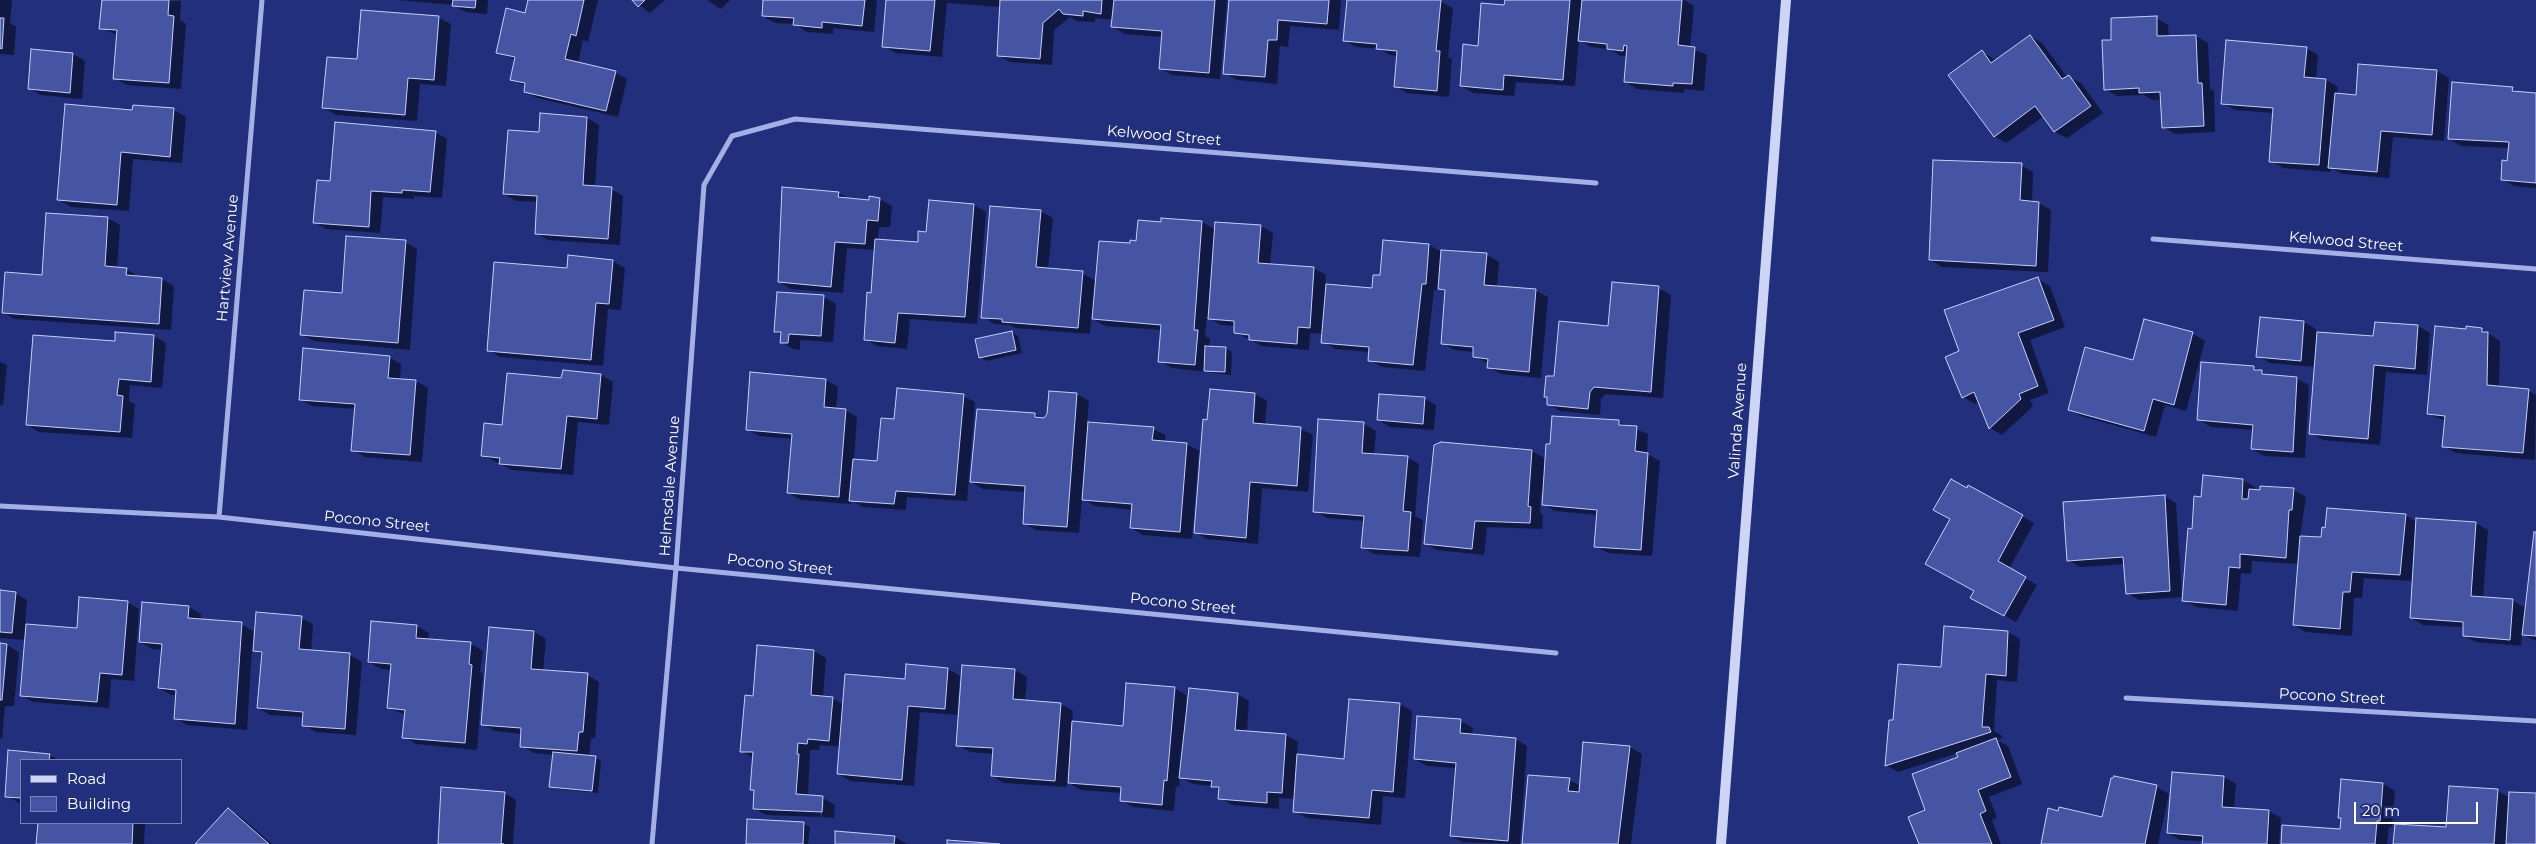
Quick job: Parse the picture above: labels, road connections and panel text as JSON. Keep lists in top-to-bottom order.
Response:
{
  "streets": {
    "main road": ["Valinda Avenue"],
    "street": [
      "Kelwood Street",
      "Hartview Avenue",
      "Helmsdale Avenue",
      "Pocono Street"
    ]
  },
  "crossings": [
    ["Kelwood Street", "Helmsdale Avenue"],
    ["Hartview Avenue", "Pocono Street"],
    ["Helmsdale Avenue", "Pocono Street"]
  ],
  "legend": ["Road", "Building"],
  "scale_bar": "20 m"
}
